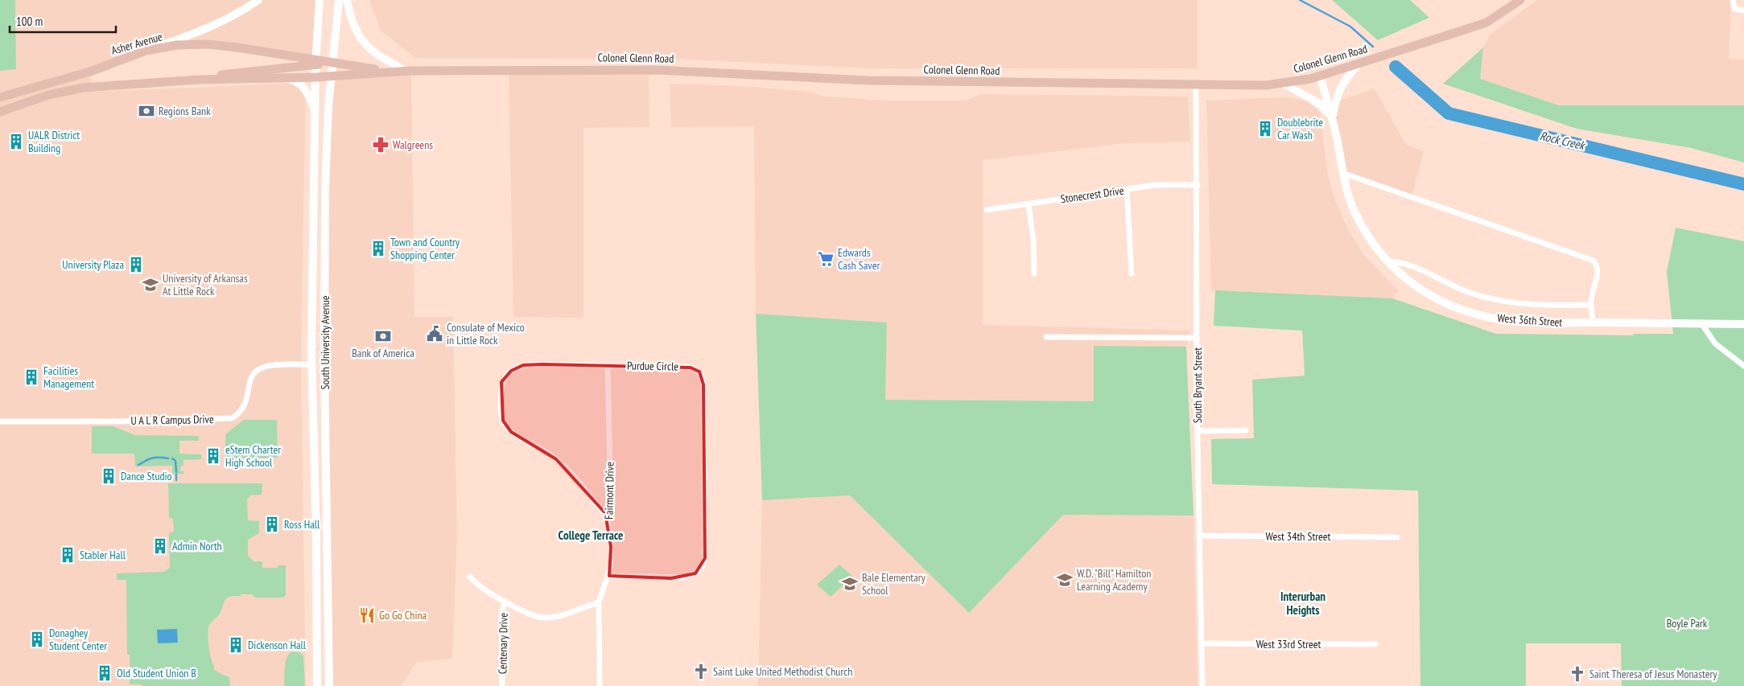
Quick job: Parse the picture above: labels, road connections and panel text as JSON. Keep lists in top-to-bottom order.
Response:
{
  "streets": {
    "main road": [
      "Asher Avenue",
      "Colonel Glenn Road",
      "West 36th Street",
      "South University Avenue"
    ],
    "street": [
      "Stonecrest Drive",
      "Purdue Circle",
      "South Bryant Street",
      "U A L R Campus Drive",
      "Fairmont Drive",
      "West 34th Street",
      "Centenary Drive",
      "West 33rd Street"
    ]
  },
  "crossings": [
    ["Asher Avenue", "Colonel Glenn Road"],
    ["Asher Avenue", "South University Avenue"],
    ["Colonel Glenn Road", "West 36th Street"],
    ["Colonel Glenn Road", "South University Avenue"],
    ["Colonel Glenn Road", "South Bryant Street"],
    ["Stonecrest Drive", "South Bryant Street"],
    ["South University Avenue", "U A L R Campus Drive"],
    ["Purdue Circle", "Fairmont Drive"],
    ["South Bryant Street", "West 34th Street"],
    ["South Bryant Street", "West 33rd Street"]
  ],
  "districts": ["College Terrace", "Interurban Heights"],
  "water": ["Rock Creek"],
  "parks": ["Boyle Park"],
  "places": {
    "bank": ["Regions Bank", "Bank of America"],
    "building": [
      "Doublebrite Car Wash",
      "UALR District Building",
      "Town and Country Shopping Center",
      "University Plaza",
      "Facilities Management",
      "eStem Charter High School",
      "Dance Studio",
      "Ross Hall",
      "Admin North",
      "Stabler Hall",
      "Donaghey Student Center",
      "Dickenson Hall",
      "Old Student Union B"
    ],
    "pharmacy": ["Walgreens"],
    "supermarket": ["Edwards Cash Saver"],
    "school or university": ["University of Arkansas At Little Rock", "W.D. \"Bill\" Hamilton Learning Academy", "Bale Elementary School"],
    "public building": ["Consulate of Mexico in Little Rock"],
    "restaurant": ["Go Go China"],
    "church": ["Saint Luke United Methodist Church", "Saint Theresa of Jesus Monastery"]
  },
  "scale_bar": "100 m"
}
